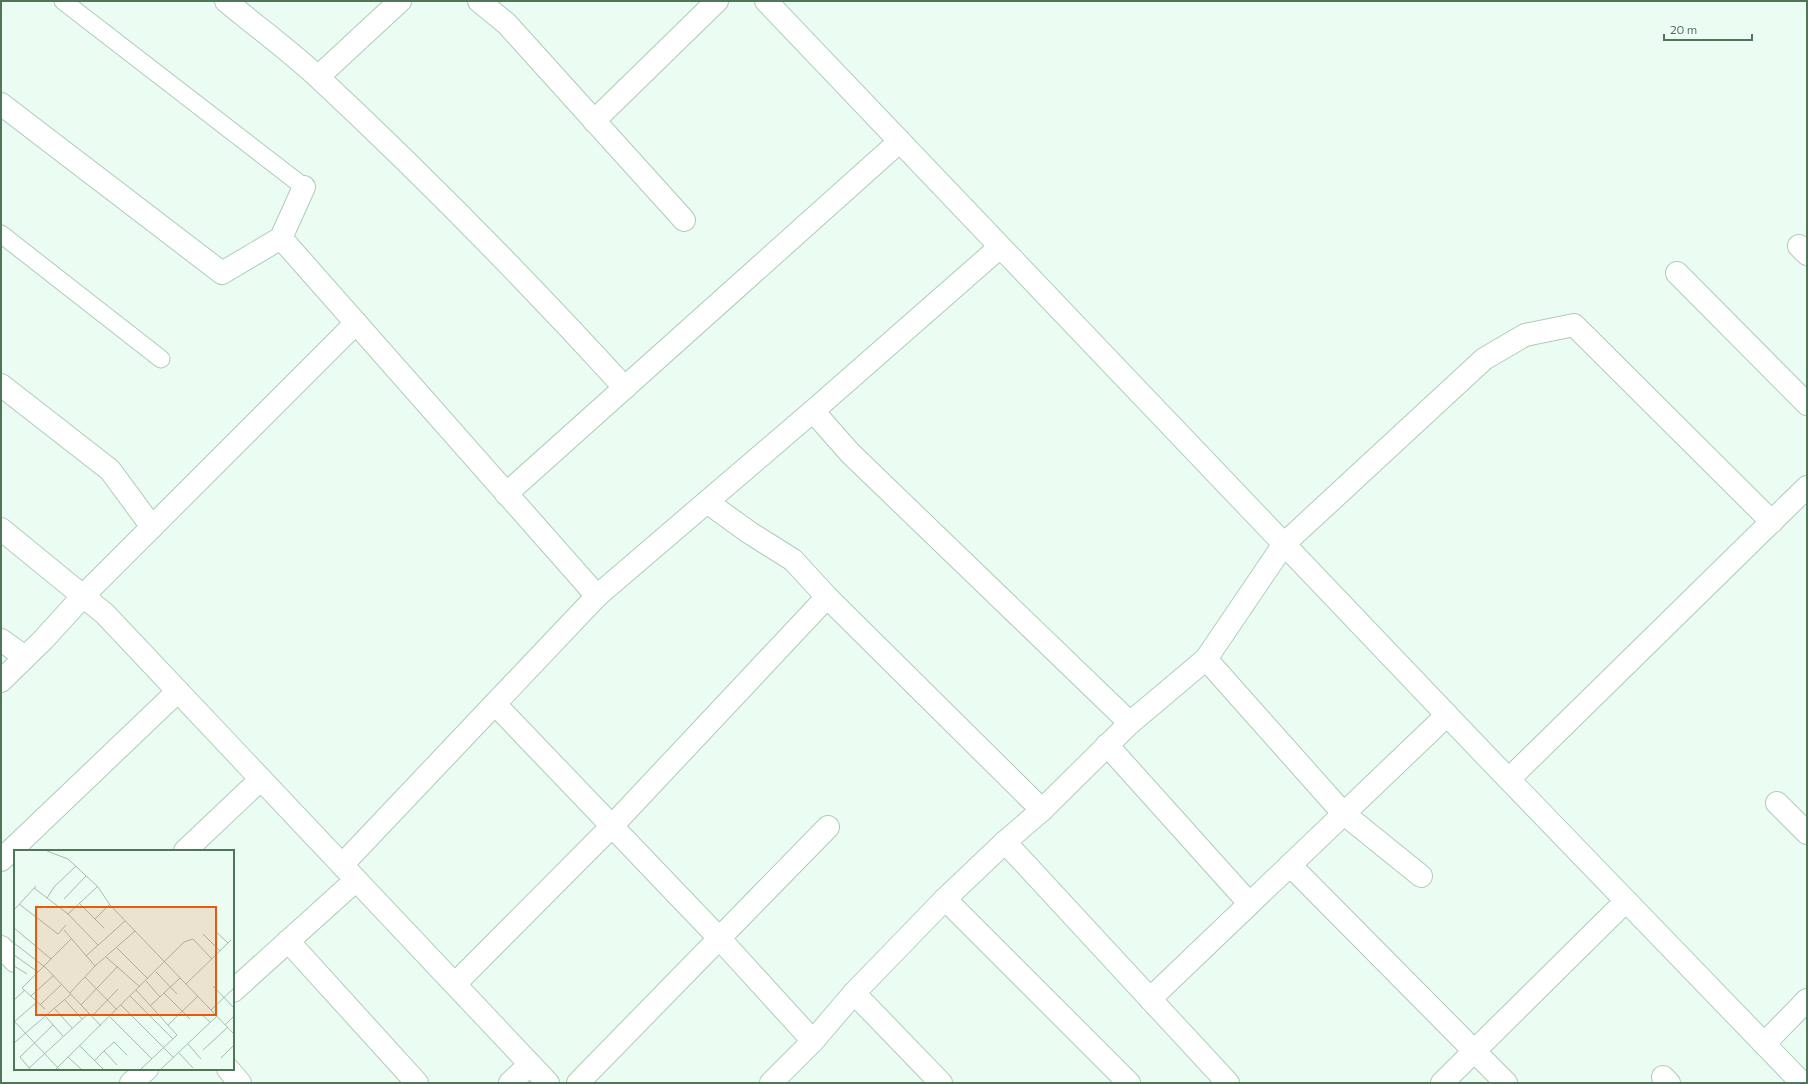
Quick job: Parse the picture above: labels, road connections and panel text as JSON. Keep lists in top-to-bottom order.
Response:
{
  "scale_bar": "20 m"
}
